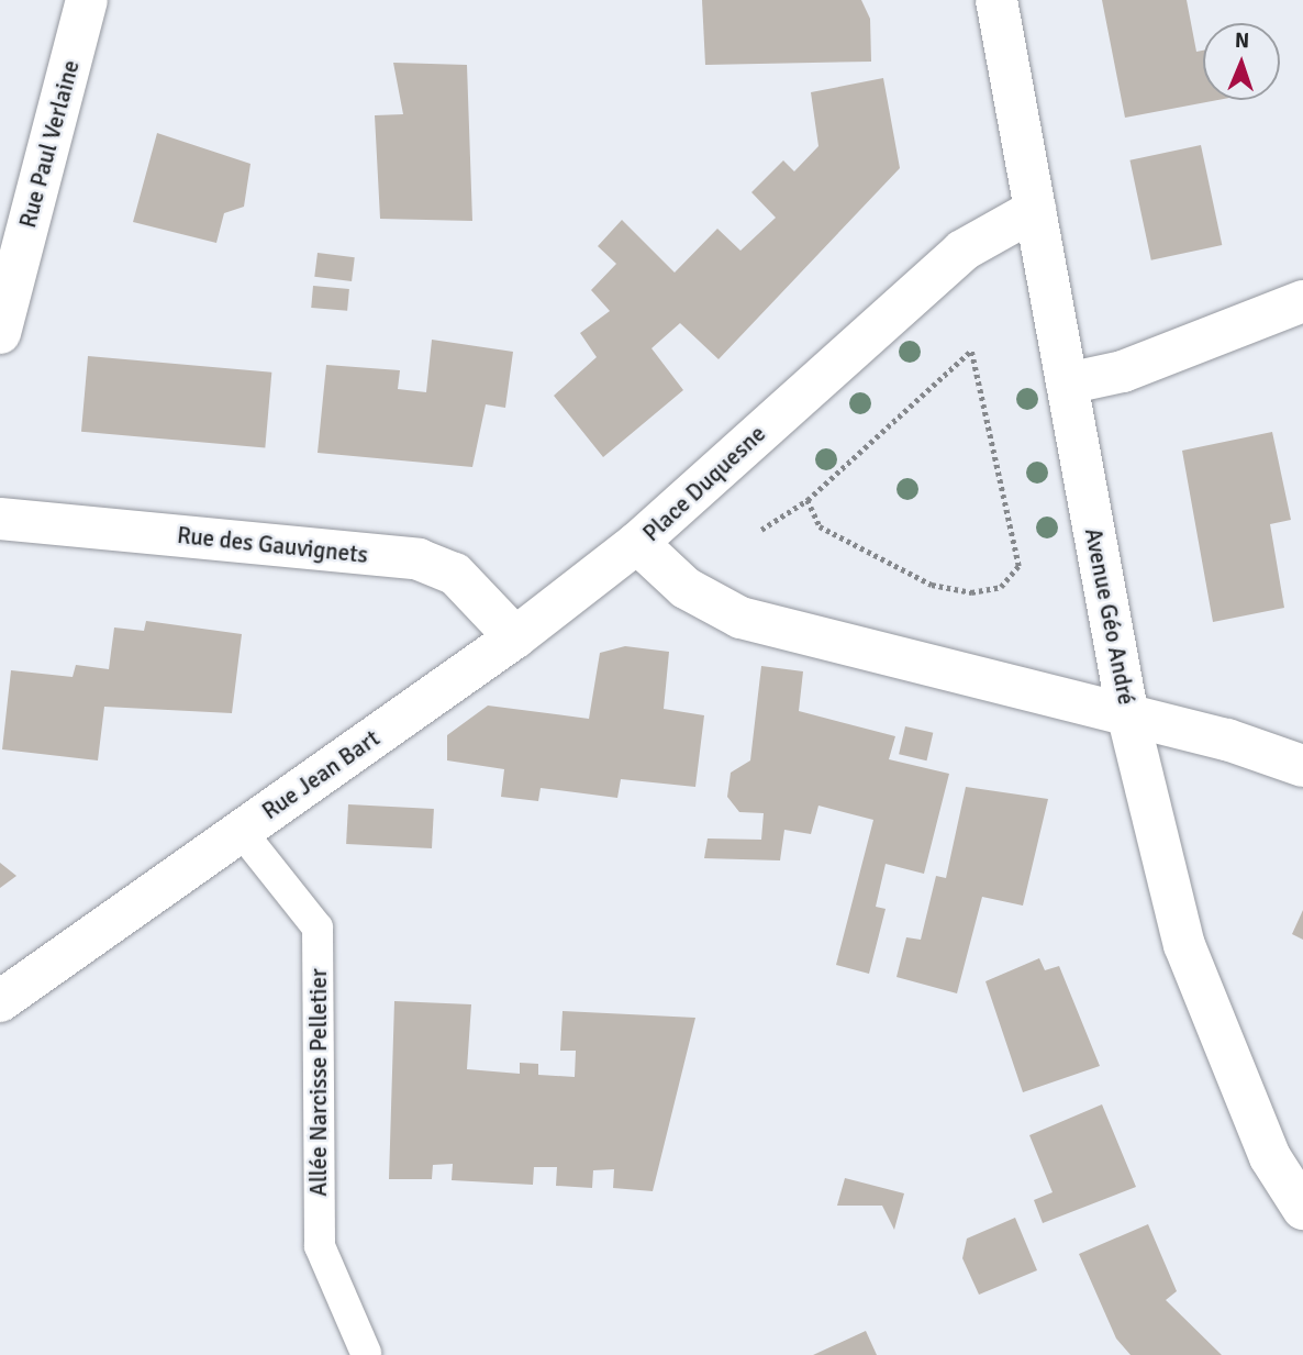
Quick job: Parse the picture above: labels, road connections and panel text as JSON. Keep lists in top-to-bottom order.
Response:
{
  "streets": {
    "street": [
      "Rue Paul Verlaine",
      "Place Duquesne",
      "Rue des Gauvignets",
      "Avenue Géo André",
      "Rue Jean Bart"
    ],
    "lane": ["Allée Narcisse Pelletier"]
  },
  "crossings": [
    ["Place Duquesne", "Avenue Géo André"],
    ["Place Duquesne", "Rue Jean Bart"],
    ["Rue des Gauvignets", "Rue Jean Bart"],
    ["Rue Jean Bart", "Allée Narcisse Pelletier"]
  ],
  "north": "top"
}
